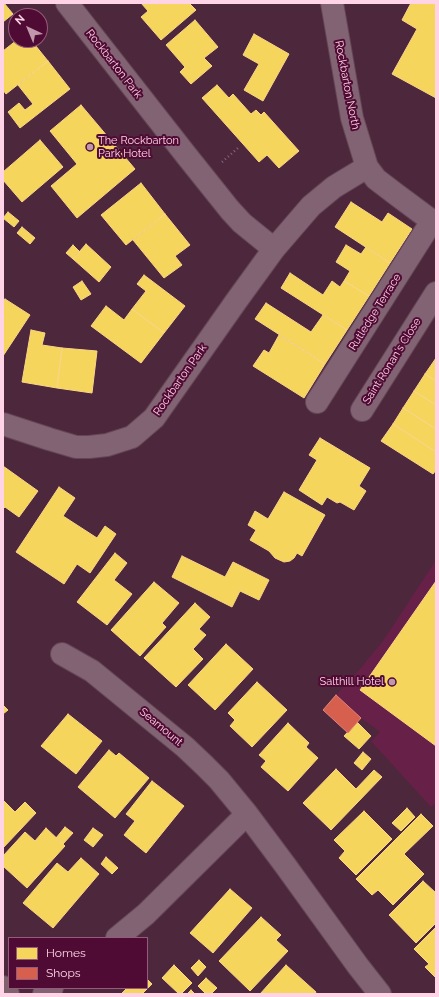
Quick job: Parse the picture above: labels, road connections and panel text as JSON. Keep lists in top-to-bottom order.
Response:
{
  "streets": {
    "street": [
      "Rockbarton Park",
      "Rockbarton North",
      "Rutledge Terrace",
      "Saint Ronan's Close",
      "Seamount"
    ]
  },
  "crossings": [
    ["Rockbarton Park", "Rockbarton North"]
  ],
  "places": ["The Rockbarton Park Hotel", "Salthill Hotel"],
  "legend": ["Homes", "Shops"],
  "north": "top left"
}
